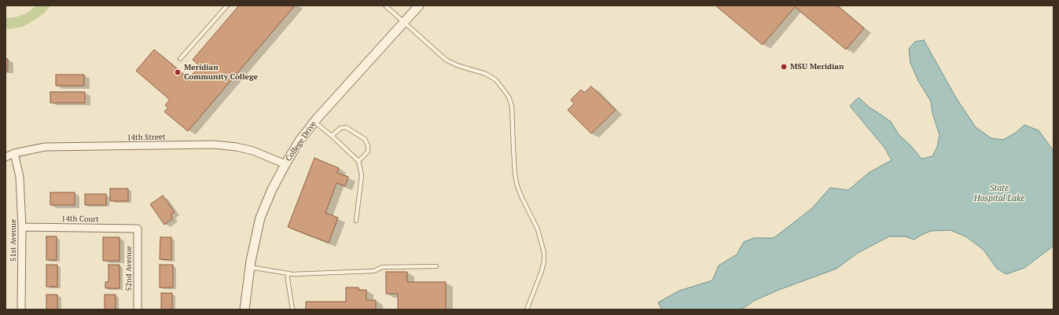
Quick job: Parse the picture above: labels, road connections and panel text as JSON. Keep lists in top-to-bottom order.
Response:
{
  "streets": {
    "street": [
      "14th Street",
      "College Drive",
      "14th Court",
      "51st Avenue",
      "52nd Avenue"
    ]
  },
  "crossings": [
    ["14th Street", "College Drive"],
    ["14th Street", "51st Avenue"],
    ["14th Court", "51st Avenue"],
    ["14th Court", "52nd Avenue"]
  ],
  "water": ["State Hospital Lake"],
  "places": ["MSU Meridian", "Meridian Community College"]
}
